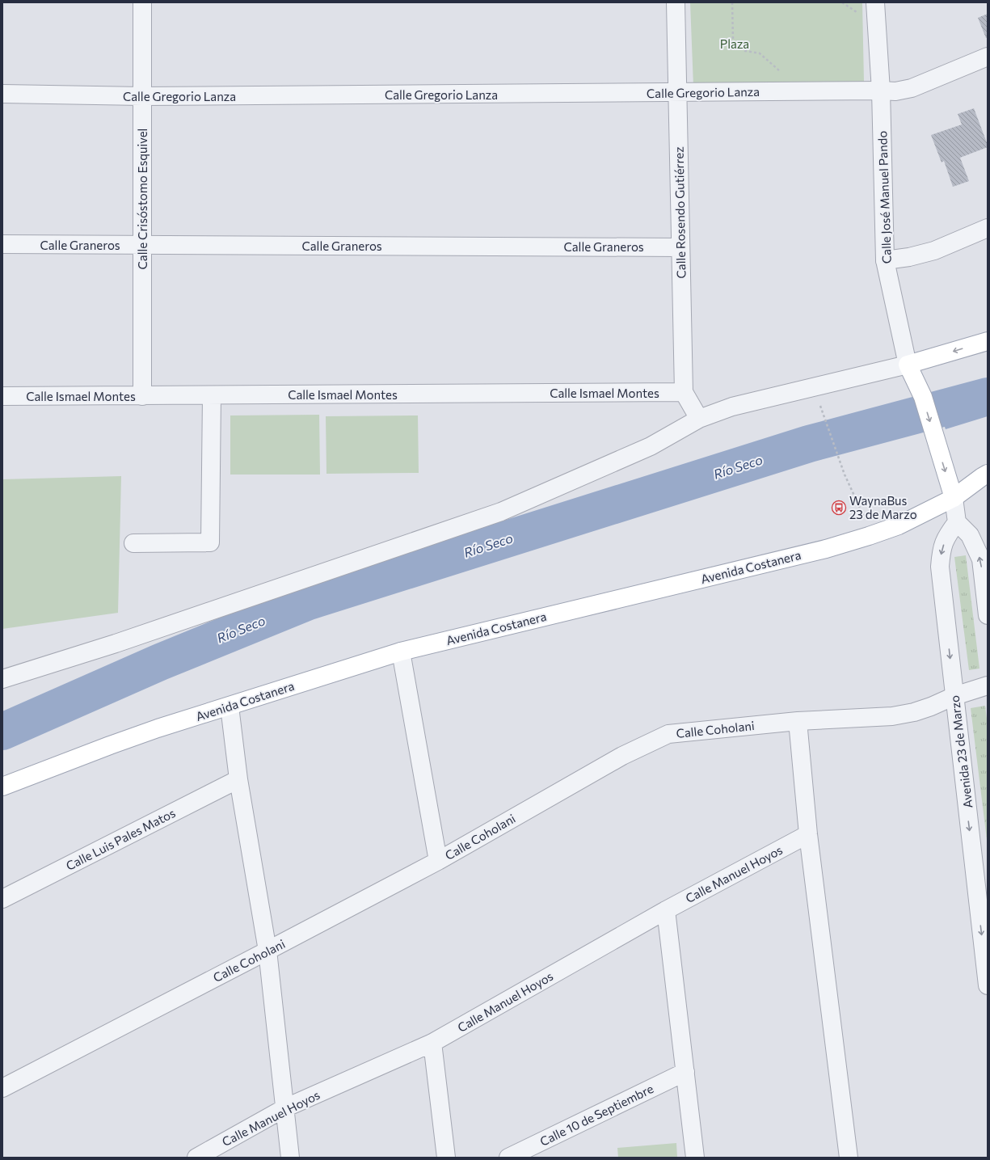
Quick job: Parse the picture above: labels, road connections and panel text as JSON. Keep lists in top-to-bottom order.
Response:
{
  "streets": {
    "main road": ["Calle José Manuel Pando", "Avenida Costanera"],
    "street": [
      "Calle Gregorio Lanza",
      "Calle Crisóstomo Esquivel",
      "Calle Rosendo Gutiérrez",
      "Calle Graneros",
      "Calle Ismael Montes",
      "Calle Coholani",
      "Avenida 23 de Marzo",
      "Calle Luis Pales Matos",
      "Calle Manuel Hoyos",
      "Calle 10 de Septiembre"
    ]
  },
  "crossings": [
    ["Calle Gregorio Lanza", "Calle José Manuel Pando"],
    ["Calle Gregorio Lanza", "Calle Crisóstomo Esquivel"],
    ["Calle Gregorio Lanza", "Calle Rosendo Gutiérrez"],
    ["Calle José Manuel Pando", "Avenida Costanera"],
    ["Calle Crisóstomo Esquivel", "Calle Graneros"],
    ["Calle Crisóstomo Esquivel", "Calle Ismael Montes"],
    ["Calle Rosendo Gutiérrez", "Calle Graneros"],
    ["Calle Rosendo Gutiérrez", "Calle Ismael Montes"],
    ["Calle Coholani", "Avenida 23 de Marzo"]
  ],
  "water": ["Río Seco"],
  "parks": ["Plaza"],
  "places": {
    "bus stop": ["WaynaBus 23 de Marzo"]
  }
}
